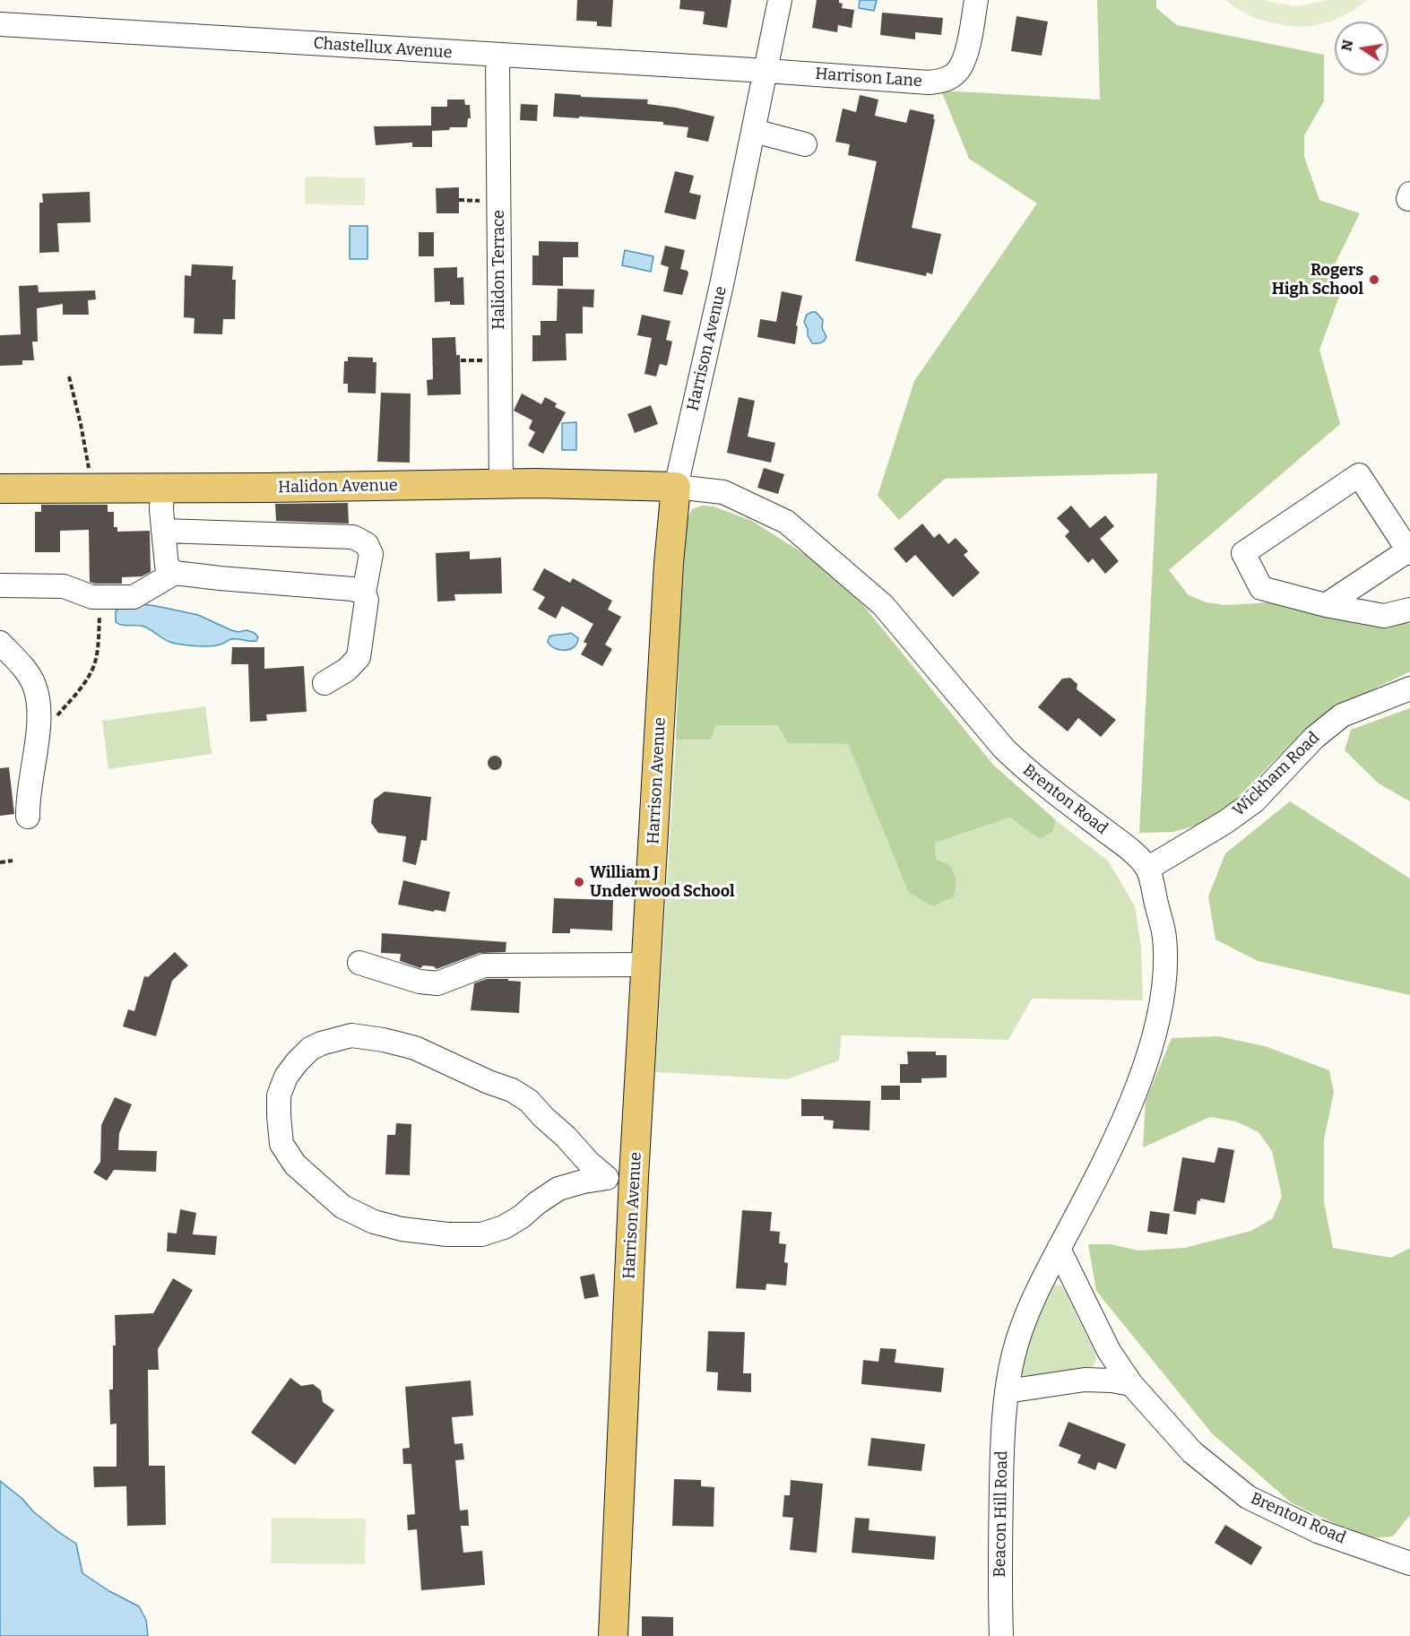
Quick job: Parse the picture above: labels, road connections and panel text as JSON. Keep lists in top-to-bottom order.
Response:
{
  "streets": {
    "main road": ["Harrison Avenue", "Halidon Avenue"],
    "street": [
      "Chastellux Avenue",
      "Harrison Lane",
      "Halidon Terrace",
      "Wickham Road",
      "Brenton Road",
      "Beacon Hill Road"
    ]
  },
  "crossings": [
    ["Chastellux Avenue", "Harrison Lane"],
    ["Chastellux Avenue", "Halidon Terrace"],
    ["Chastellux Avenue", "Harrison Avenue"],
    ["Harrison Lane", "Harrison Avenue"],
    ["Halidon Terrace", "Halidon Avenue"],
    ["Harrison Avenue", "Halidon Avenue"],
    ["Harrison Avenue", "Brenton Road"],
    ["Halidon Avenue", "Brenton Road"],
    ["Wickham Road", "Brenton Road"]
  ],
  "places": ["Rogers High School", "William J Underwood School"],
  "north": "left"
}
